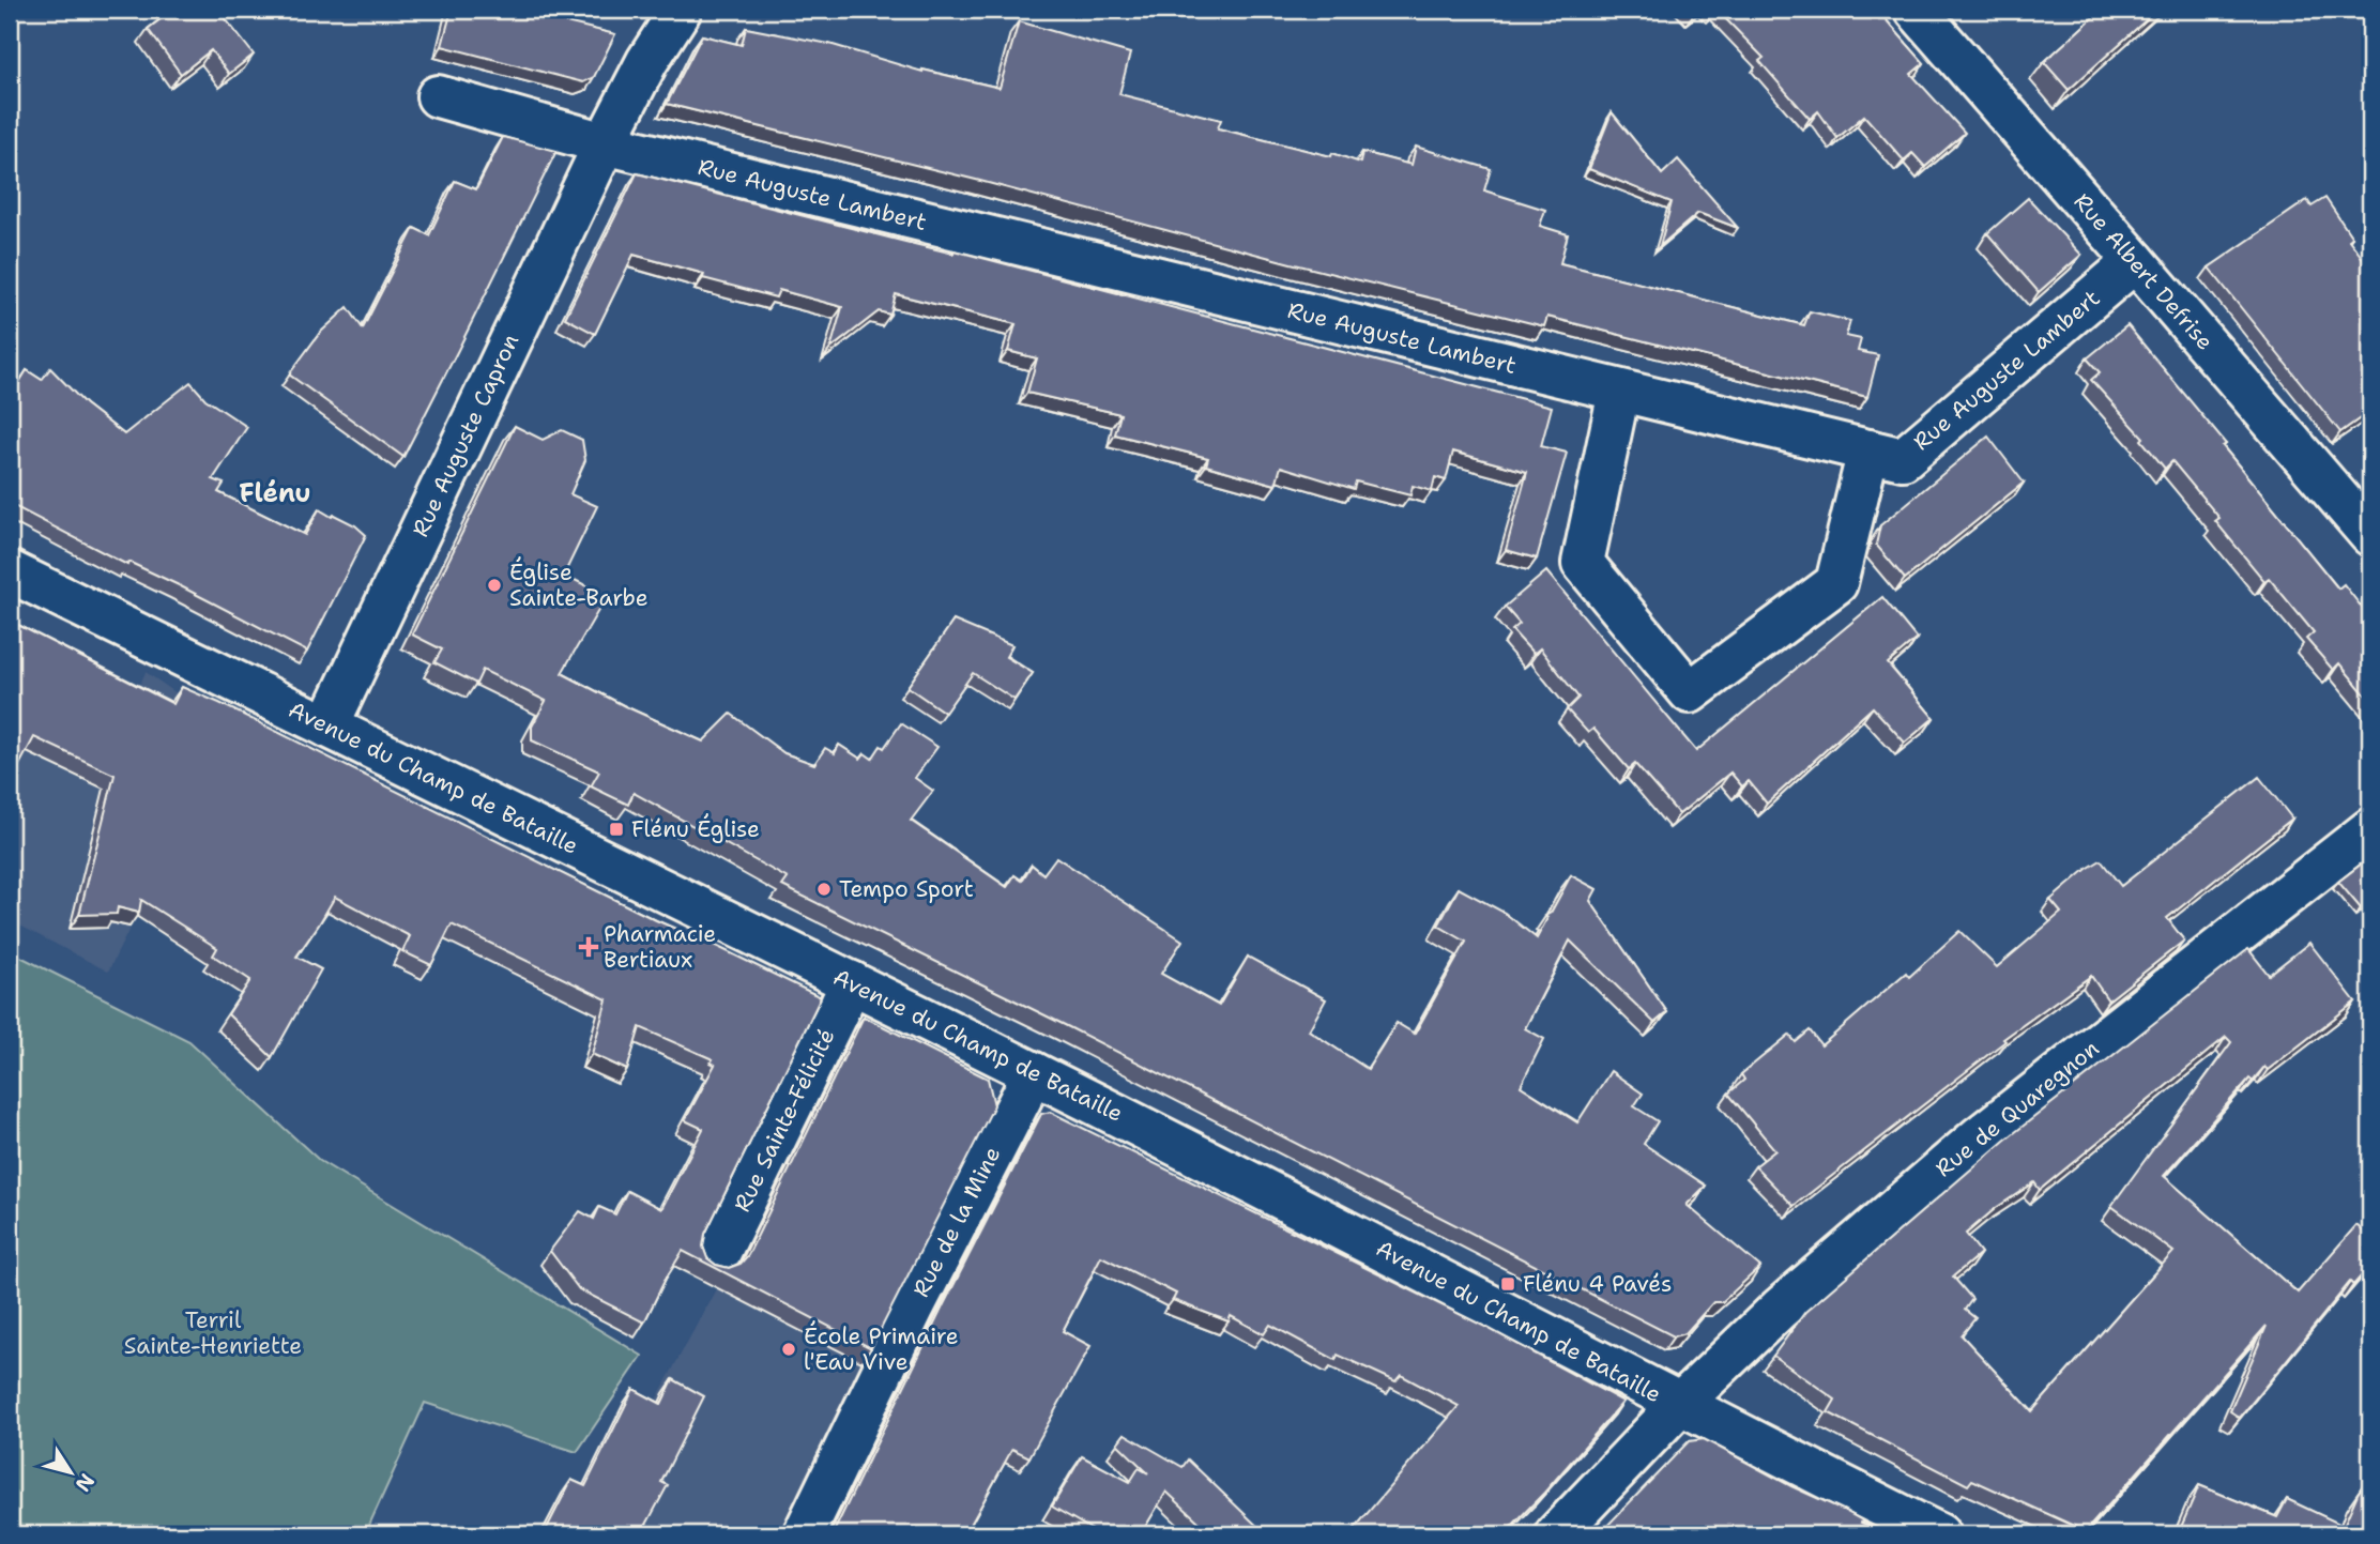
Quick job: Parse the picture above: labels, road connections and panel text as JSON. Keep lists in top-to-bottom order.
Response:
{
  "streets": {
    "street": [
      "Rue Auguste Lambert",
      "Rue Albert Defrise",
      "Rue Auguste Capron",
      "Avenue du Champ de Bataille",
      "Rue de Quaregnon",
      "Rue Sainte-Félicité",
      "Rue de la Mine"
    ]
  },
  "crossings": [
    ["Rue Auguste Lambert", "Rue Albert Defrise"],
    ["Rue Auguste Lambert", "Rue Auguste Capron"],
    ["Rue Auguste Capron", "Avenue du Champ de Bataille"],
    ["Avenue du Champ de Bataille", "Rue de Quaregnon"],
    ["Avenue du Champ de Bataille", "Rue Sainte-Félicité"],
    ["Avenue du Champ de Bataille", "Rue de la Mine"]
  ],
  "districts": ["Flénu"],
  "parks": ["Terril Sainte-Henriette"],
  "places": {
    "other": ["Église Sainte-Barbe", "Tempo Sport", "École Primaire l'Eau Vive"],
    "transit": ["Flénu Église", "Flénu 4 Pavés"],
    "health": ["Pharmacie Bertiaux"]
  },
  "north": "bottom right"
}
